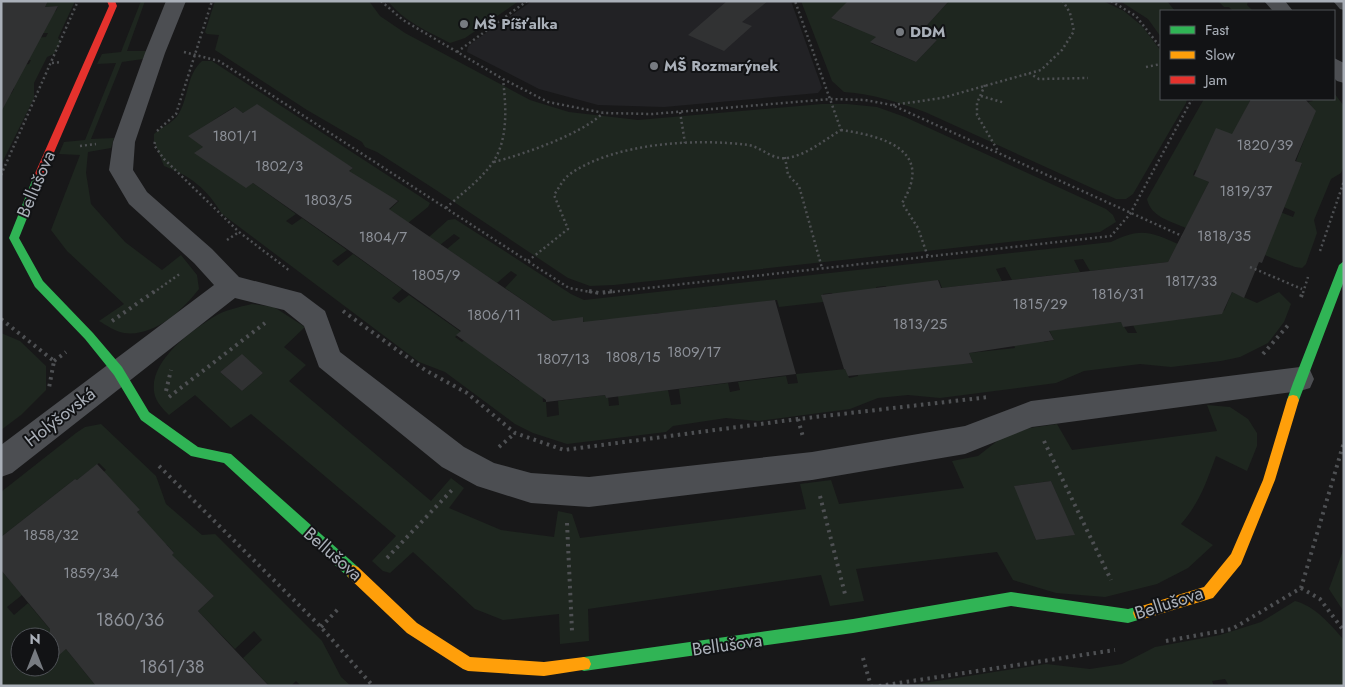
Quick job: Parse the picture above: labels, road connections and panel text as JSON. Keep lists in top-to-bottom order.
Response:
{
  "streets": {
    "street": ["Bellušova", "Holýšovská"]
  },
  "crossings": [
    ["Bellušova", "Holýšovská"]
  ],
  "places": ["MŠ Píšťalka", "DDM", "MŠ Rozmarýnek"],
  "house_numbers": [
    "1801/1",
    "1820/39",
    "1802/3",
    "1819/37",
    "1803/5",
    "1818/35",
    "1804/7",
    "1805/9",
    "1817/33",
    "1816/31",
    "1815/29",
    "1806/11",
    "1813/25",
    "1809/17",
    "1808/15",
    "1807/13",
    "1858/32",
    "1859/34",
    "1860/36",
    "1861/38"
  ],
  "legend": ["Fast", "Slow", "Jam"],
  "north": "top"
}
